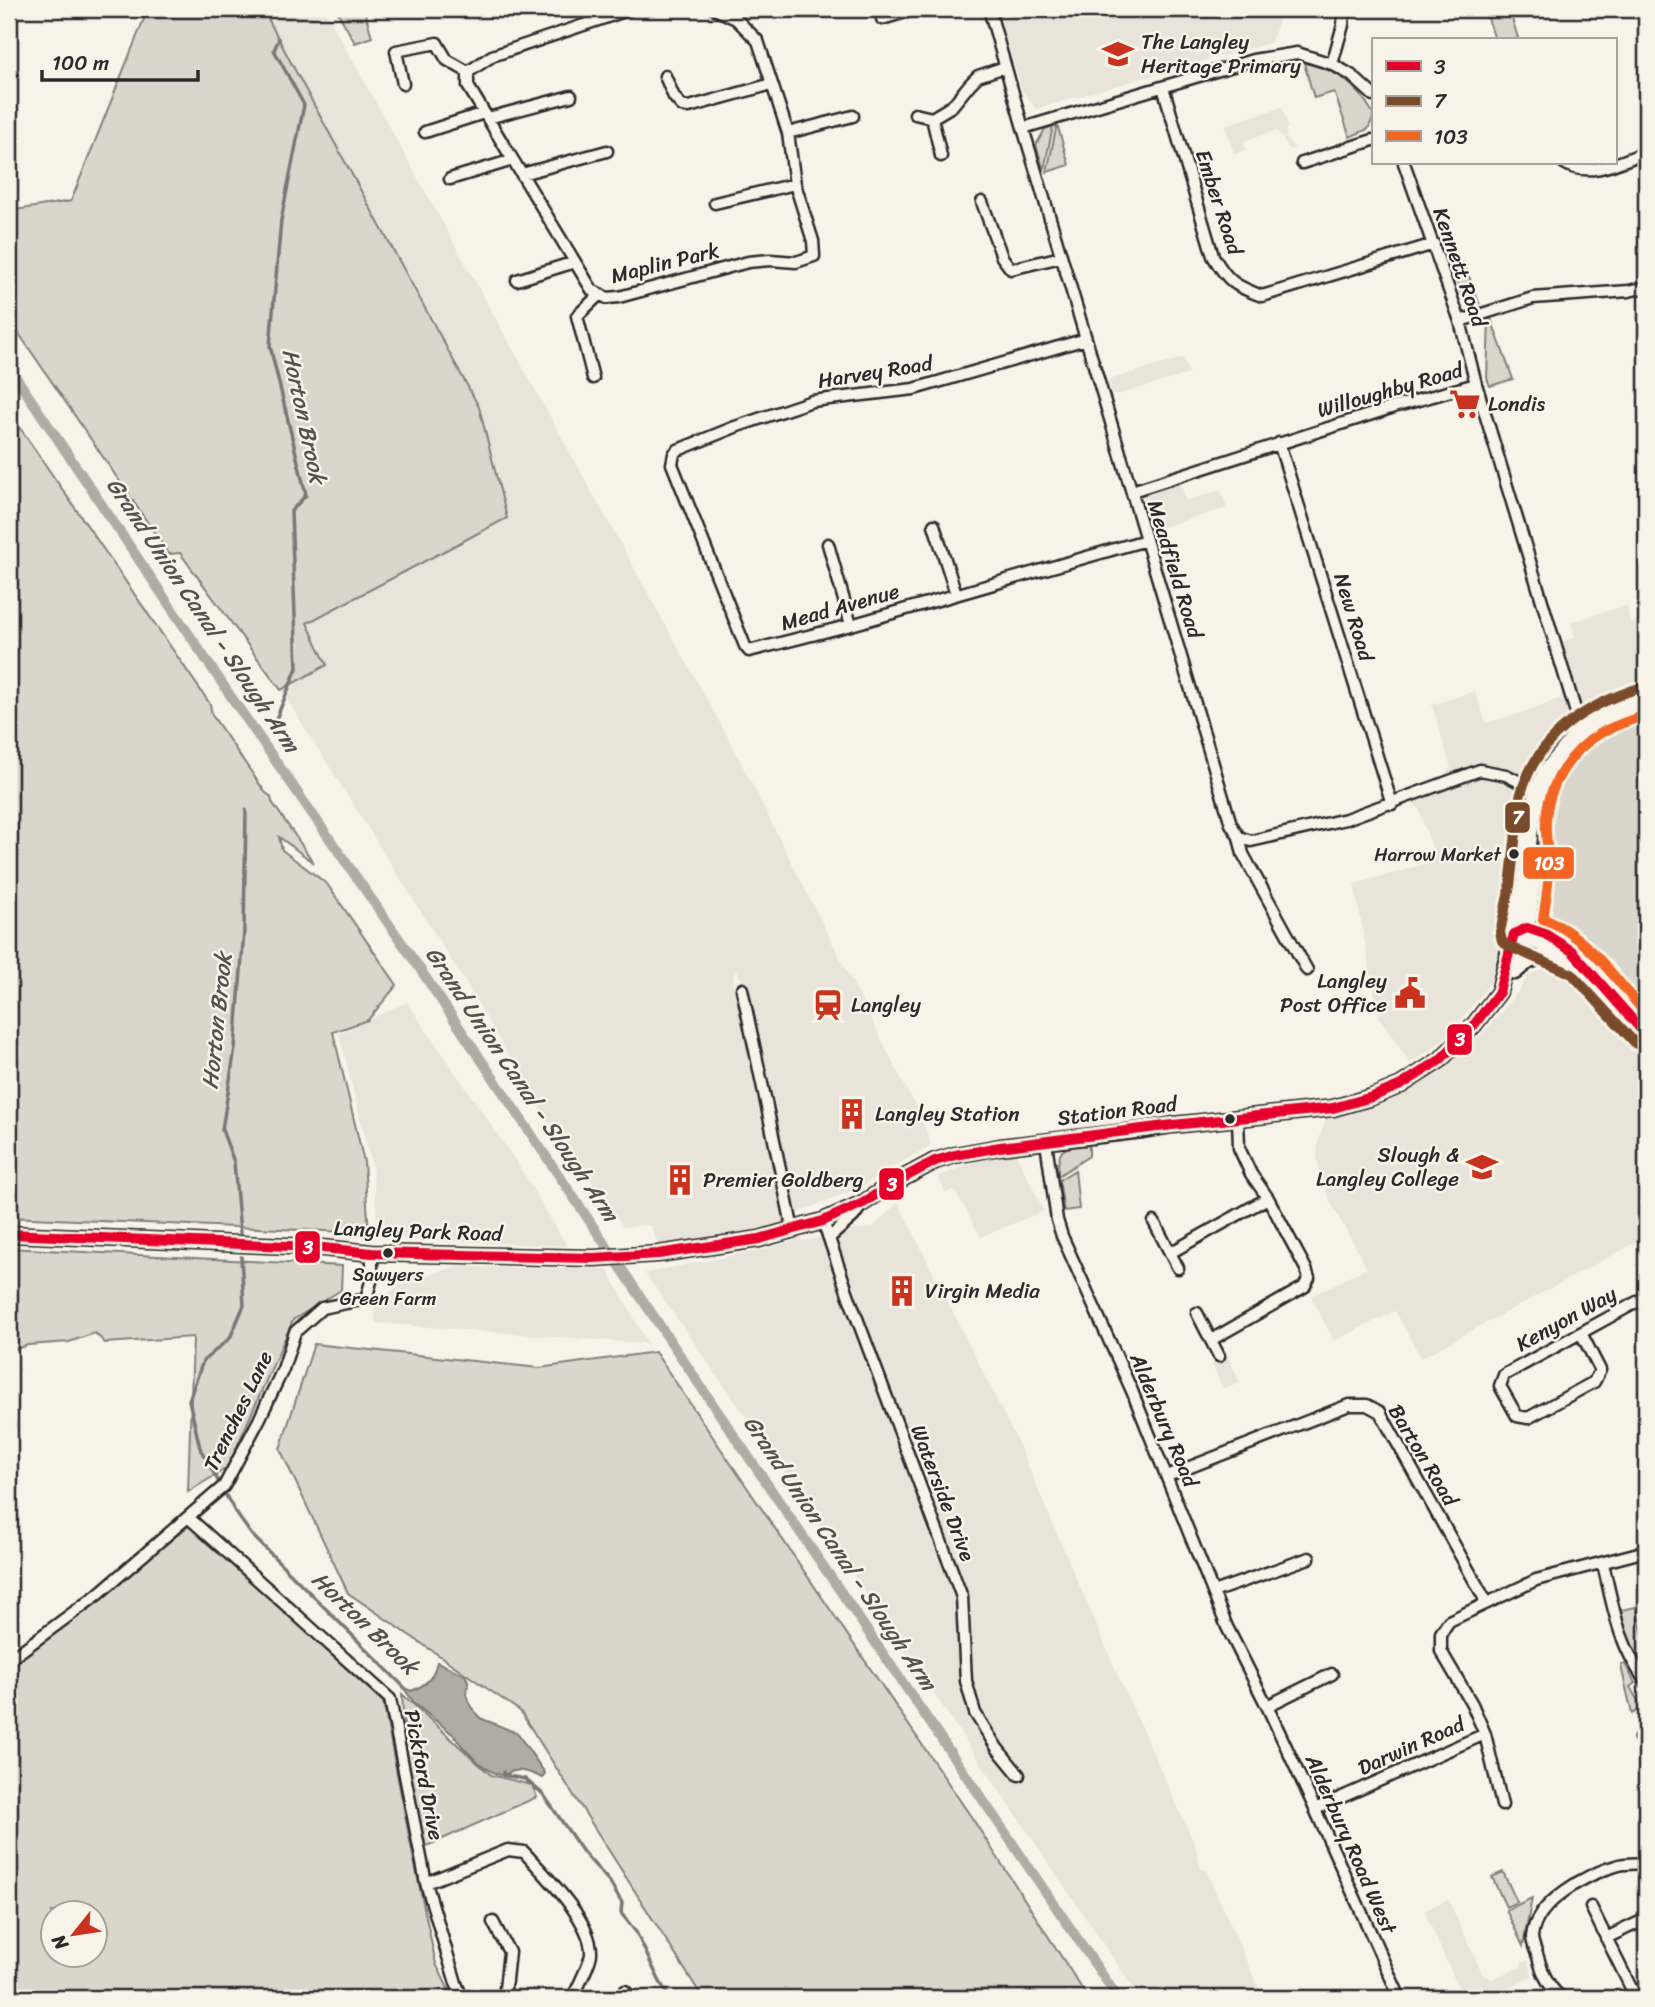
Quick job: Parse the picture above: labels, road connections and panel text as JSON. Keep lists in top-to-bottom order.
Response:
{
  "streets": {
    "main road": ["Station Road", "Langley Park Road"],
    "street": [
      "Ember Road",
      "Maplin Park",
      "Kennett Road",
      "Harvey Road",
      "Willoughby Road",
      "Meadfield Road",
      "Mead Avenue",
      "New Road",
      "Kenyon Way",
      "Trenches Lane",
      "Alderbury Road",
      "Barton Road",
      "Waterside Drive",
      "Darwin Road",
      "Pickford Drive",
      "Alderbury Road West"
    ]
  },
  "crossings": [
    ["Ember Road", "Kennett Road"],
    ["Kennett Road", "Willoughby Road"],
    ["Harvey Road", "Meadfield Road"],
    ["Harvey Road", "Mead Avenue"],
    ["Willoughby Road", "Meadfield Road"],
    ["Willoughby Road", "New Road"],
    ["Meadfield Road", "Mead Avenue"],
    ["Station Road", "Langley Park Road"],
    ["Station Road", "Alderbury Road"],
    ["Station Road", "Waterside Drive"],
    ["Langley Park Road", "Trenches Lane"],
    ["Trenches Lane", "Pickford Drive"],
    ["Alderbury Road", "Barton Road"],
    ["Alderbury Road", "Alderbury Road West"],
    ["Darwin Road", "Alderbury Road West"]
  ],
  "water": ["Horton Brook", "Grand Union Canal - Slough Arm"],
  "places": {
    "school or university": ["The Langley Heritage Primary", "Slough & Langley College"],
    "supermarket": ["Londis"],
    "other": ["Harrow Market", "Sawyers Green Farm"],
    "public building": ["Langley Post Office"],
    "station": ["Langley"],
    "building": ["Langley Station", "Premier Goldberg", "Virgin Media"]
  },
  "lines": ["transit line 7", "transit line 103", "transit line 3"],
  "legend": ["3", "7", "103"],
  "scale_bar": "100 m",
  "north": "bottom left"
}
